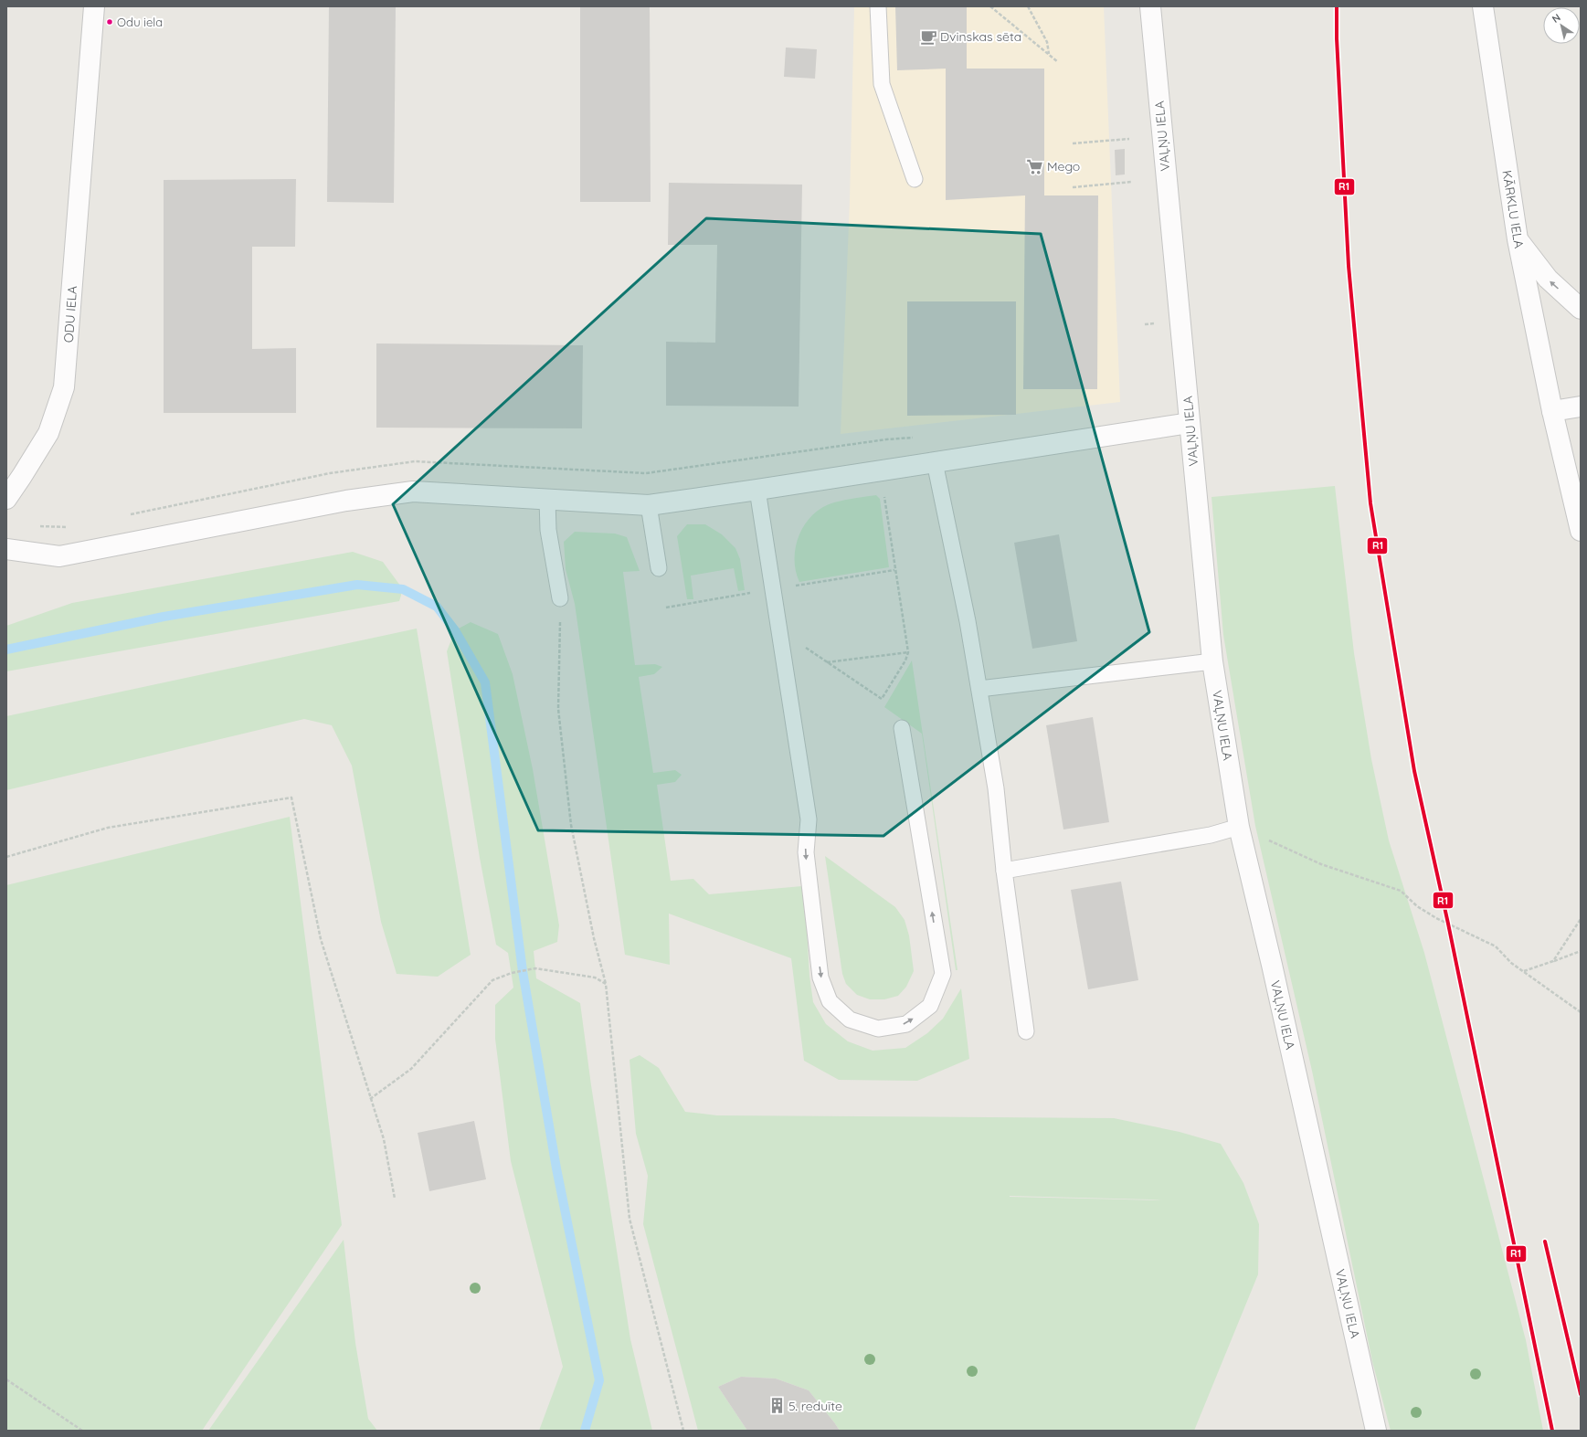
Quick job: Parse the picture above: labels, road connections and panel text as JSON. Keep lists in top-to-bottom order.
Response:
{
  "streets": {
    "street": ["VAĻŅU IELA", "KĀRKLU IELA", "ODU IELA"]
  },
  "places": {
    "other": ["Odu iela"],
    "cafe": ["Dvinskas sēta"],
    "supermarket": ["Mego"],
    "building": ["5. reduīte"]
  },
  "lines": ["transit line R1"],
  "north": "top left"
}
